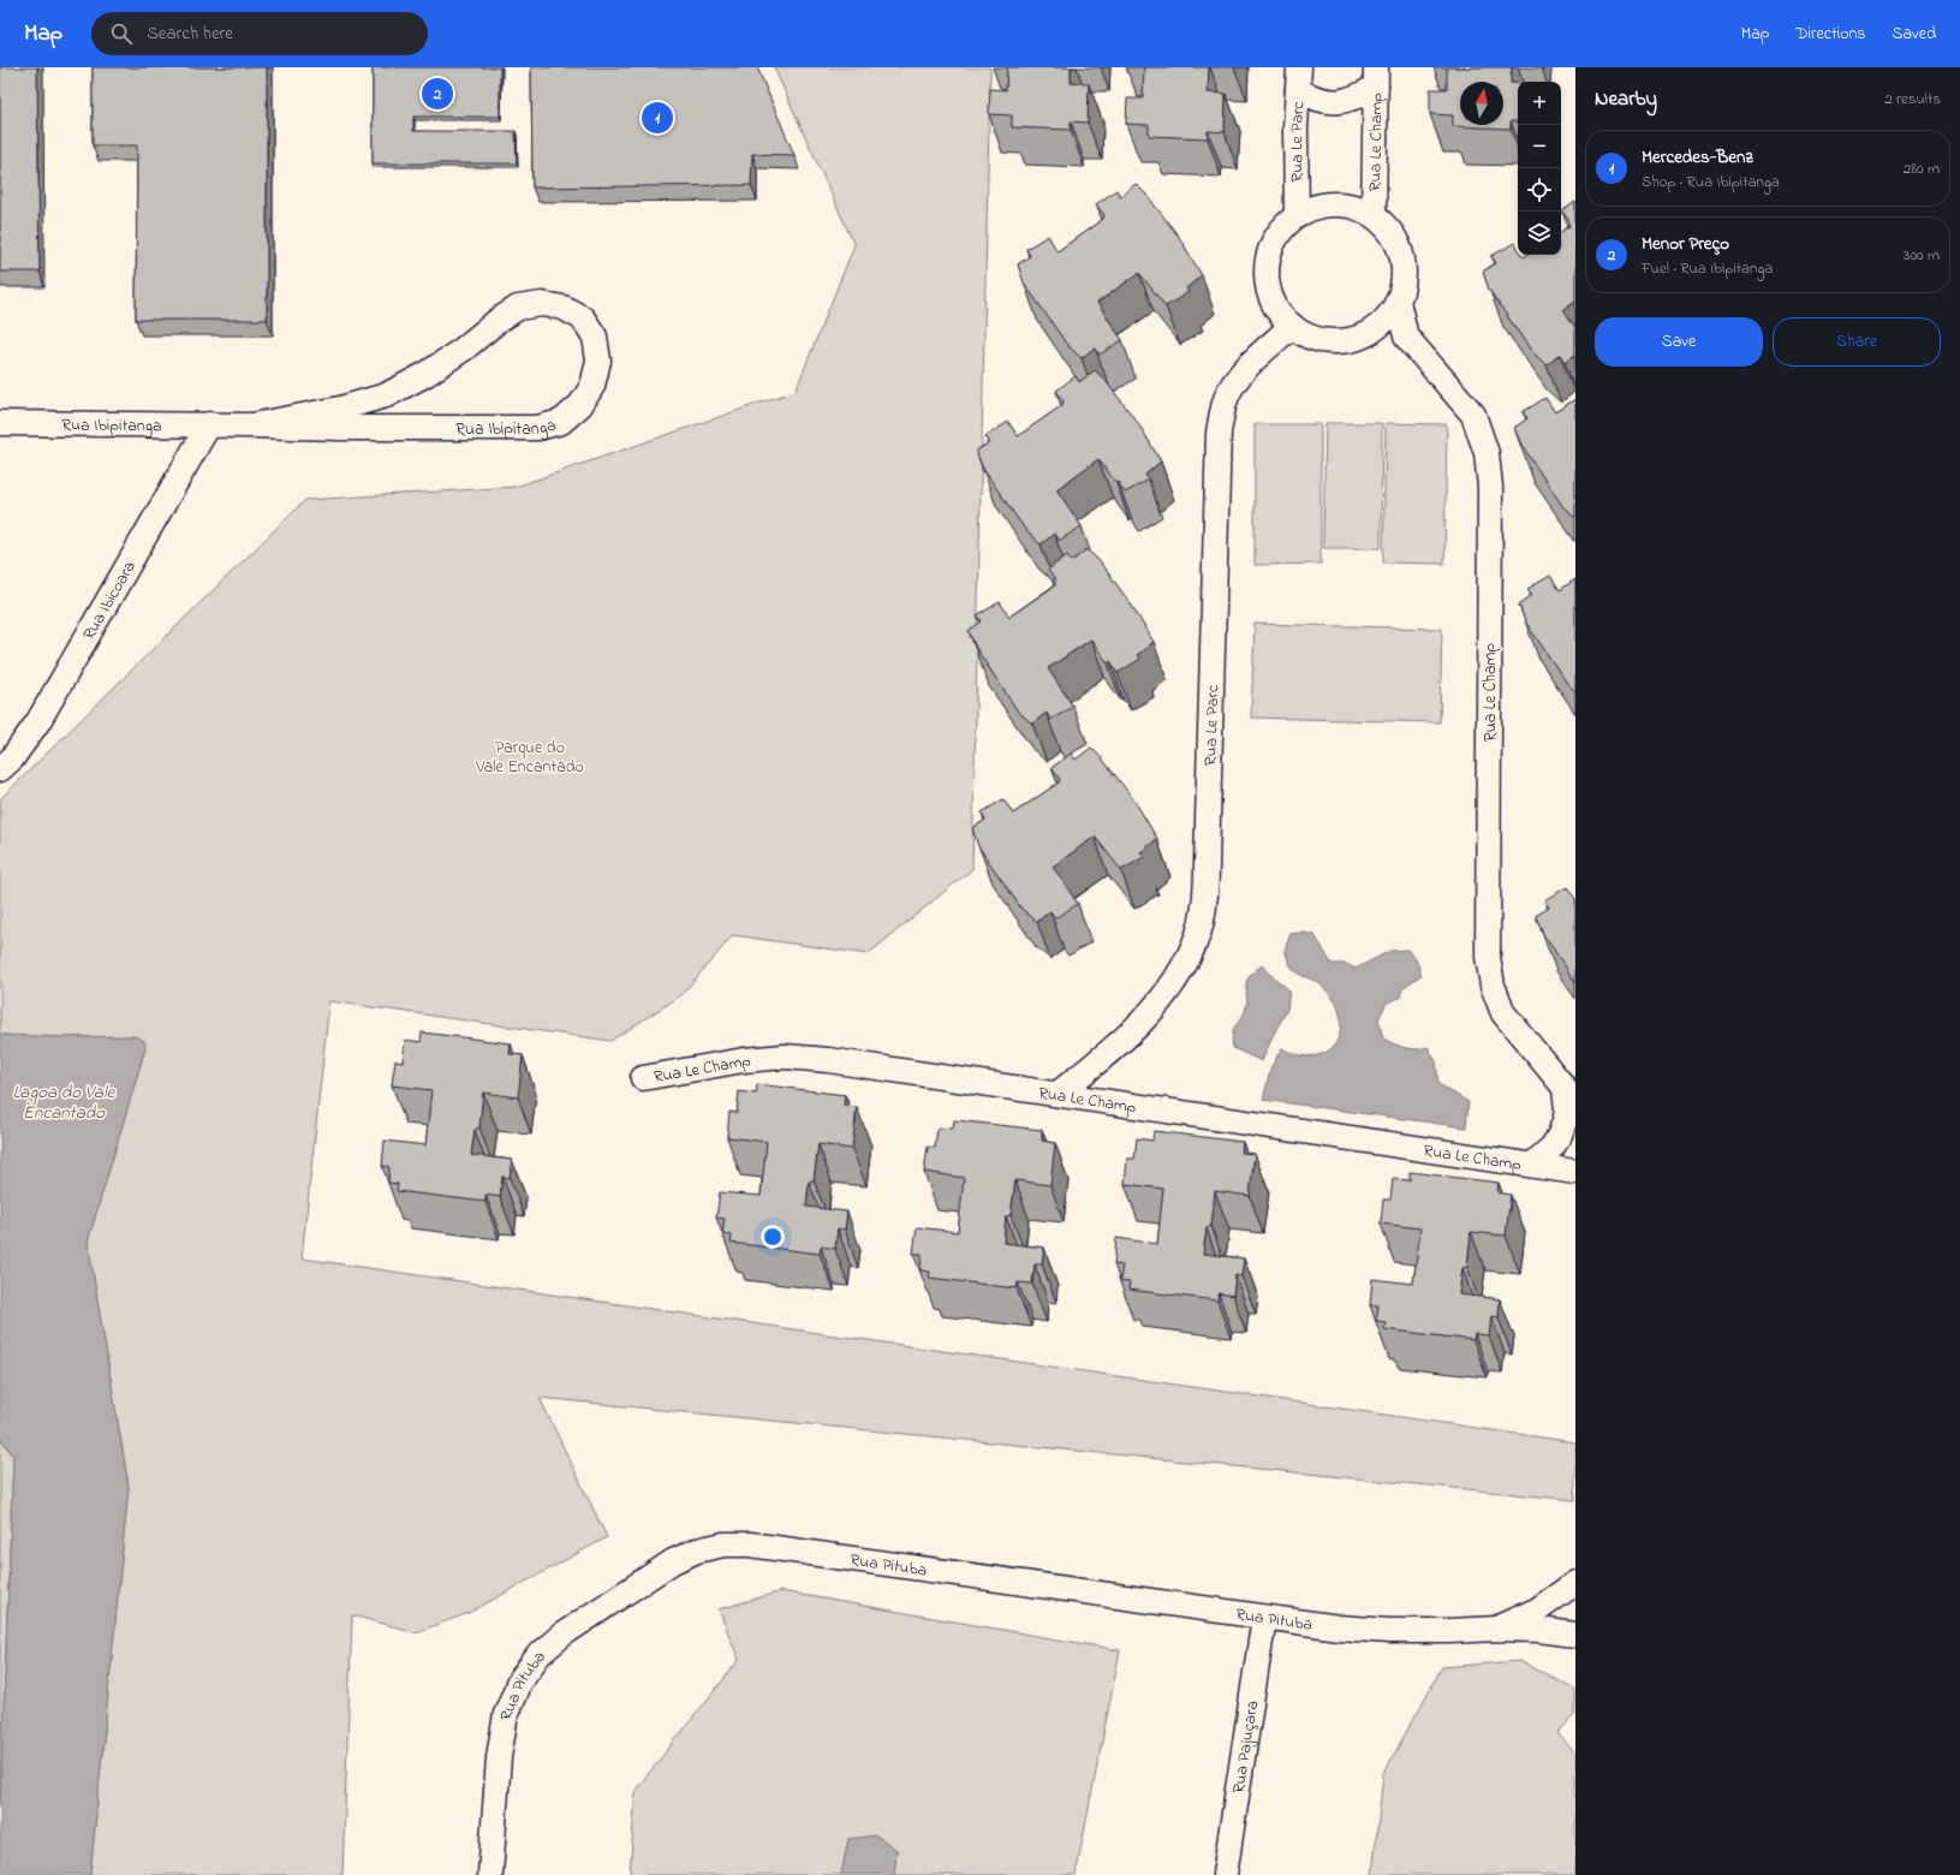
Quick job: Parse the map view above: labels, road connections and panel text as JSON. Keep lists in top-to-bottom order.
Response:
{
  "streets": {
    "street": [
      "Rua Le Parc",
      "Rua Le Champ",
      "Rua Ibipitanga",
      "Rua Ibicoara",
      "Rua Pituba",
      "Rua Pajuçara"
    ]
  },
  "crossings": [
    ["Rua Le Parc", "Rua Le Champ"],
    ["Rua Ibipitanga", "Rua Ibicoara"],
    ["Rua Pituba", "Rua Pajuçara"]
  ],
  "water": ["Lagoa do Vale Encantado"],
  "parks": ["Parque do Vale Encantado"],
  "north": "top",
  "page": {
    "header": "Map",
    "search": "Search here",
    "nav": ["Map", "Directions", "Saved"],
    "heading": ["Nearby", "2 results"],
    "pins": ["2", "1"],
    "map_buttons": ["+", "−"],
    "list": [
      {
        "mark": "1",
        "name": "Mercedes-Benz",
        "note": "Shop · Rua Ibipitanga",
        "value": "280 m"
      },
      {
        "mark": "2",
        "name": "Menor Preço",
        "note": "Fuel · Rua Ibipitanga",
        "value": "300 m"
      }
    ],
    "buttons": ["Save", "Share"]
  }
}
